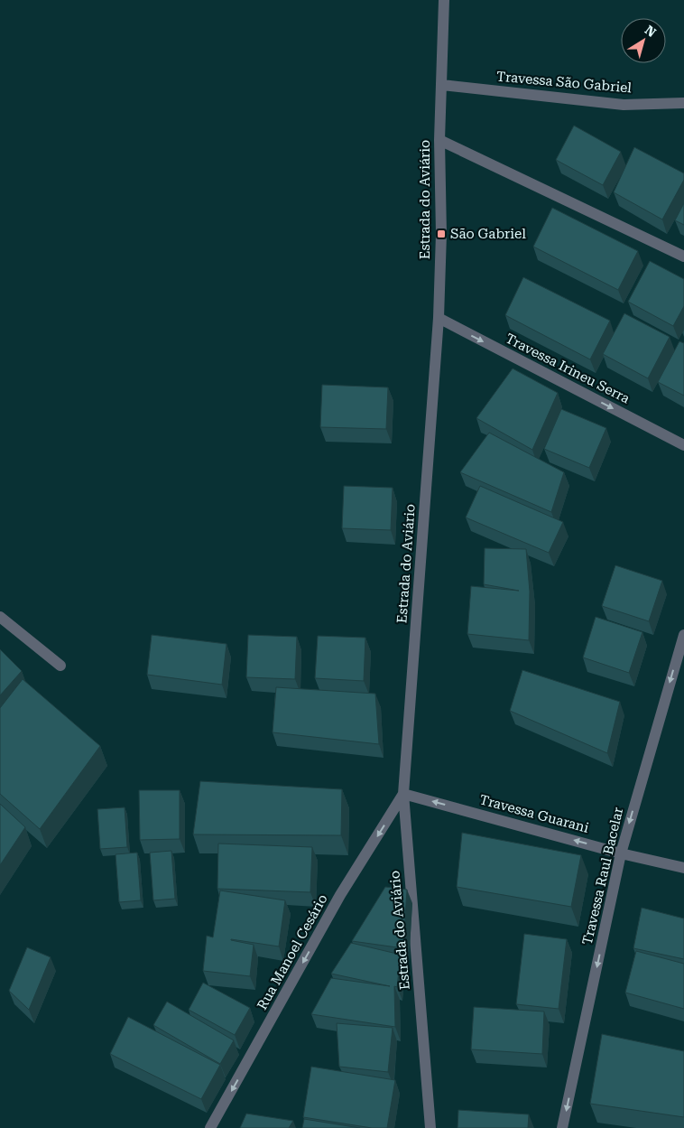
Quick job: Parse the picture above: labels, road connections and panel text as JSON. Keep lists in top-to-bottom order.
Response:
{
  "streets": {
    "street": [
      "Travessa São Gabriel",
      "Estrada do Aviário",
      "Travessa Irineu Serra",
      "Travessa Guarani",
      "Travessa Raul Bacelar",
      "Rua Manoel Cesário"
    ]
  },
  "crossings": [
    ["Travessa São Gabriel", "Estrada do Aviário"],
    ["Estrada do Aviário", "Travessa Irineu Serra"],
    ["Estrada do Aviário", "Travessa Guarani"],
    ["Estrada do Aviário", "Rua Manoel Cesário"],
    ["Travessa Guarani", "Travessa Raul Bacelar"],
    ["Travessa Guarani", "Rua Manoel Cesário"]
  ],
  "one_way": [
    "Travessa Irineu Serra",
    "Travessa Guarani",
    "Travessa Raul Bacelar",
    "Rua Manoel Cesário"
  ],
  "places": {
    "transit": ["São Gabriel"]
  },
  "north": "top right"
}
